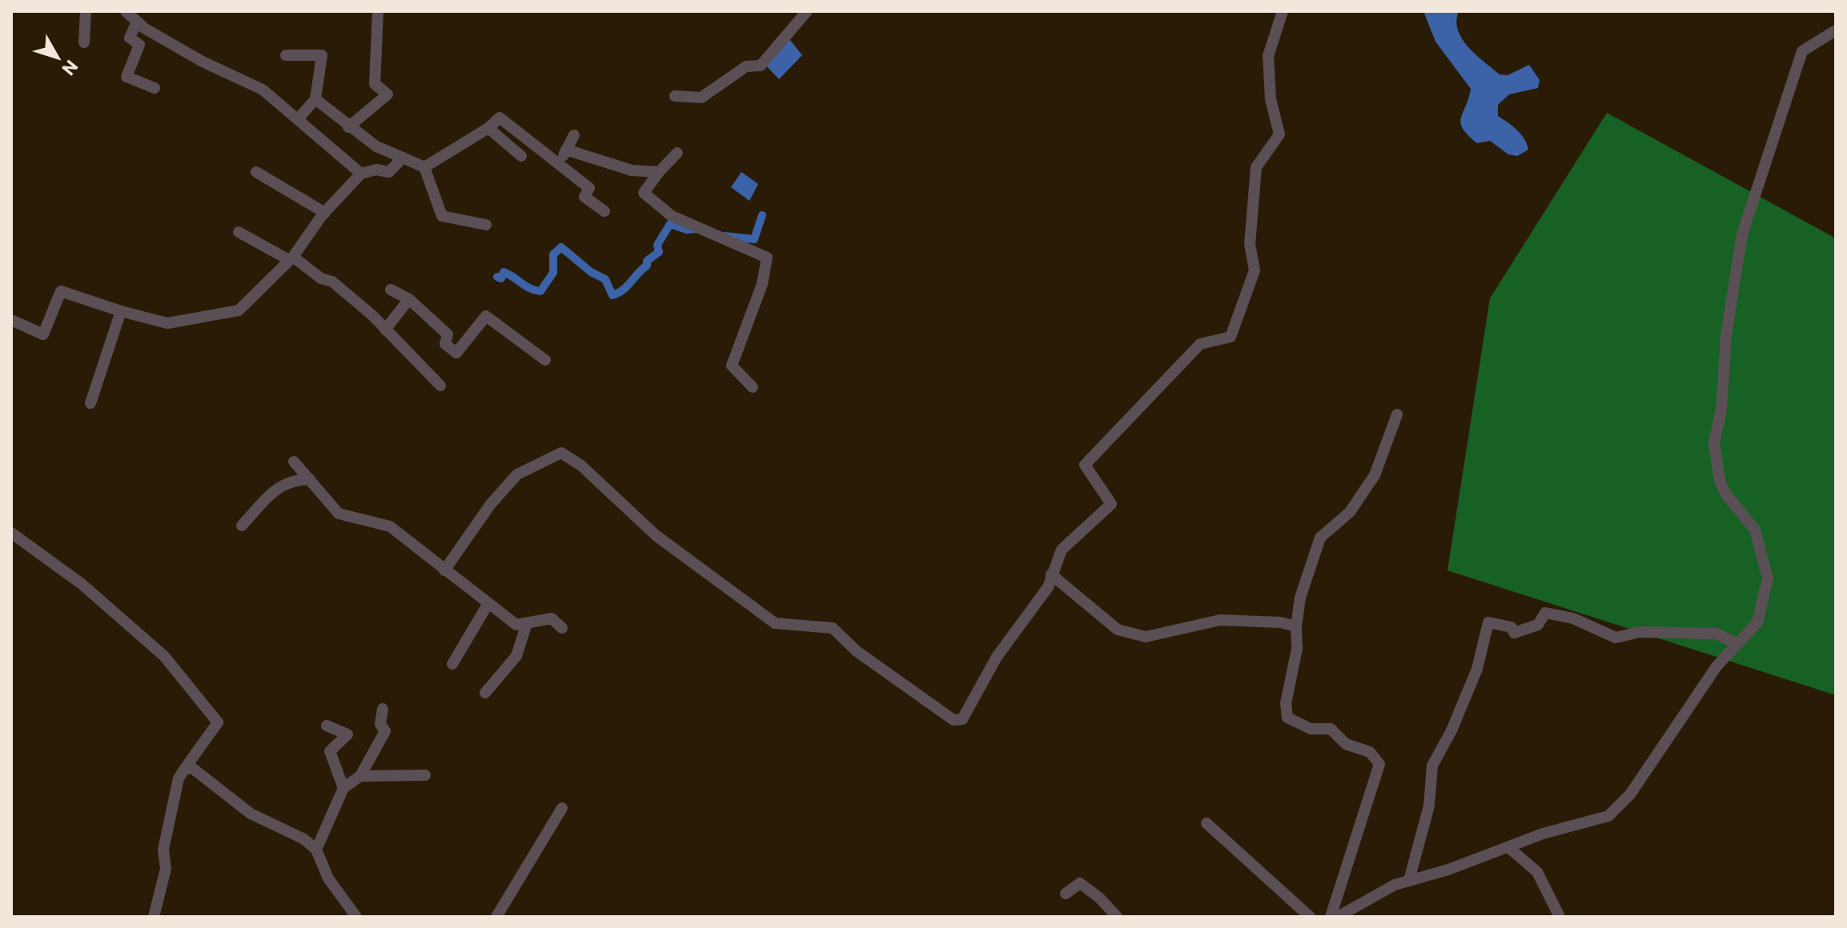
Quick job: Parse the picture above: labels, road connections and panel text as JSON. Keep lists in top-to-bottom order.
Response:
{
  "north": "bottom right"
}
